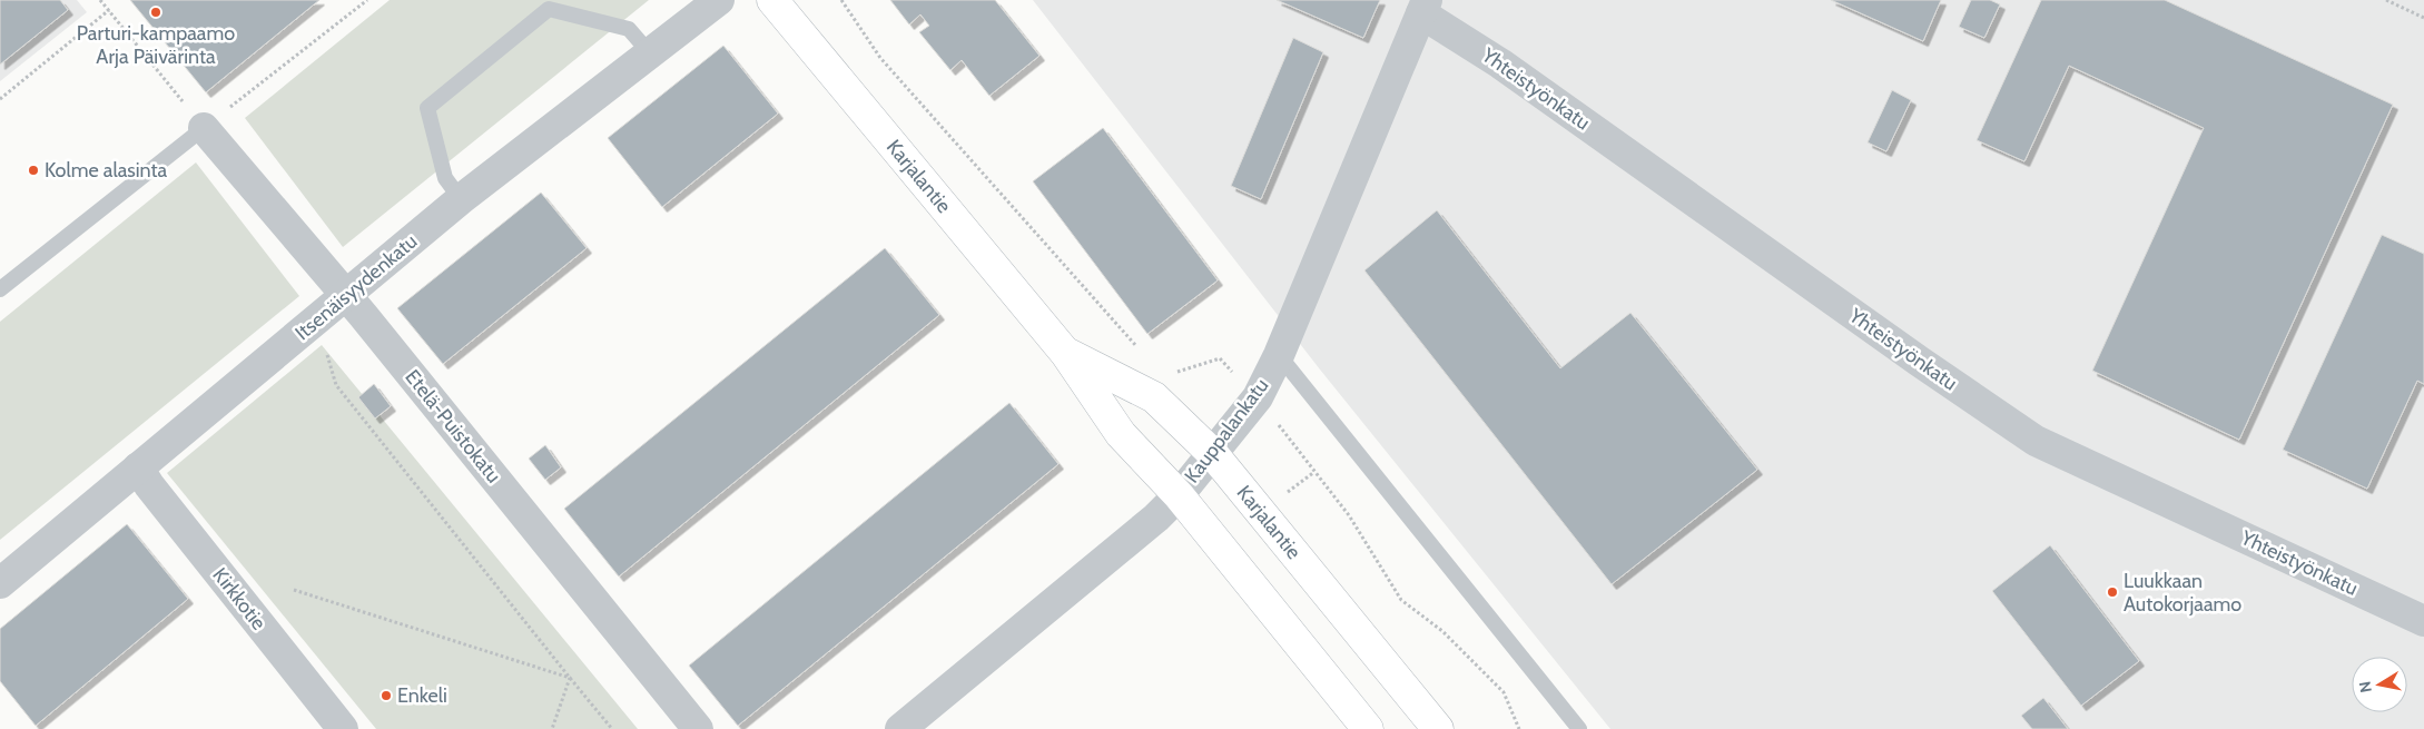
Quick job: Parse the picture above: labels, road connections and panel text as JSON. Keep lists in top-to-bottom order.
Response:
{
  "streets": {
    "main road": ["Karjalantie"],
    "street": [
      "Yhteistyönkatu",
      "Itsenäisyydenkatu",
      "Etelä-Puistokatu",
      "Kauppalankatu",
      "Kirkkotie"
    ]
  },
  "crossings": [
    ["Yhteistyönkatu", "Kauppalankatu"],
    ["Karjalantie", "Kauppalankatu"],
    ["Itsenäisyydenkatu", "Etelä-Puistokatu"],
    ["Itsenäisyydenkatu", "Kirkkotie"]
  ],
  "places": [
    "Parturi-kampaamo Arja Päivärinta",
    "Kolme alasinta",
    "Luukkaan Autokorjaamo",
    "Enkeli"
  ],
  "north": "left"
}
